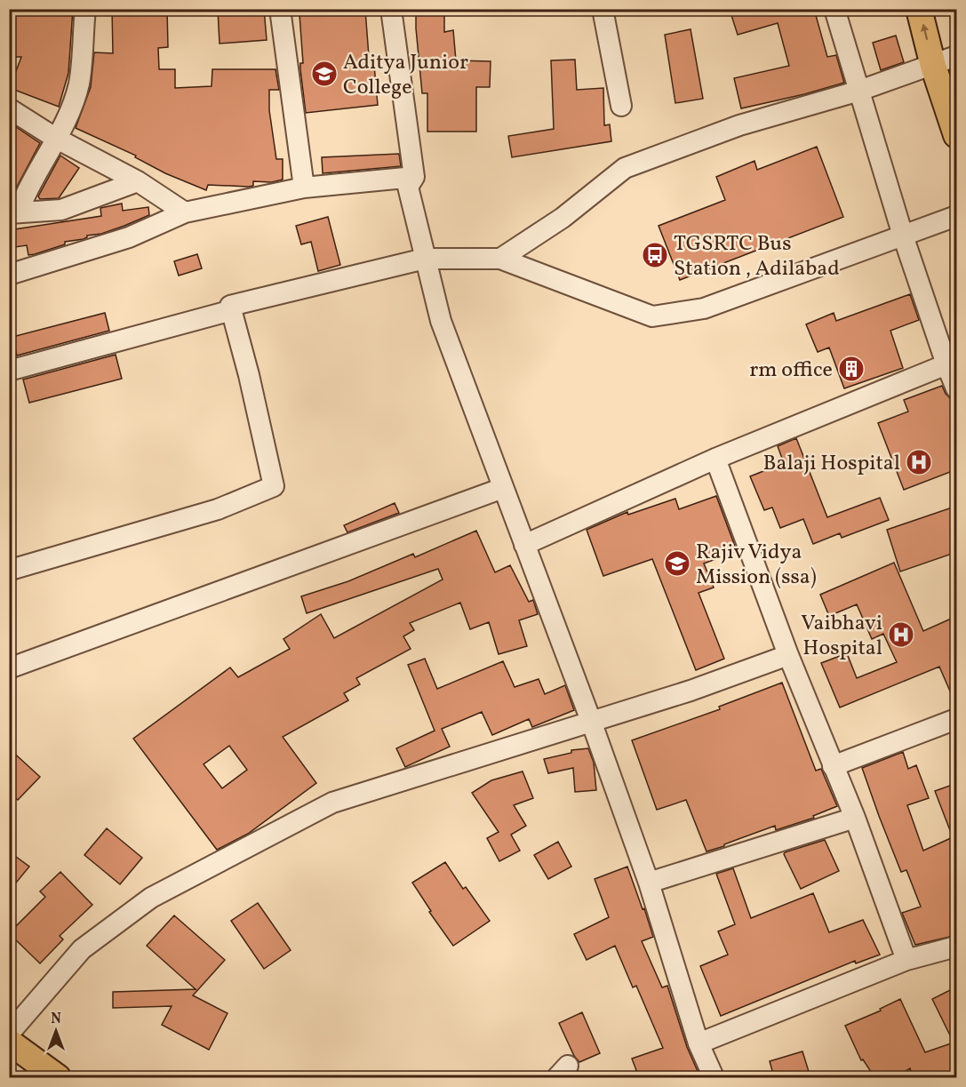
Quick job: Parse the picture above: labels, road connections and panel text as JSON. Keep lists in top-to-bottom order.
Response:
{
  "places": {
    "school or university": ["Aditya Junior College", "Rajiv Vidya Mission (ssa)"],
    "bus stop": ["TGSRTC Bus Station , Adilabad"],
    "building": ["rm office"],
    "hospital": ["Balaji Hospital", "Vaibhavi Hospital"]
  },
  "north": "top"
}
